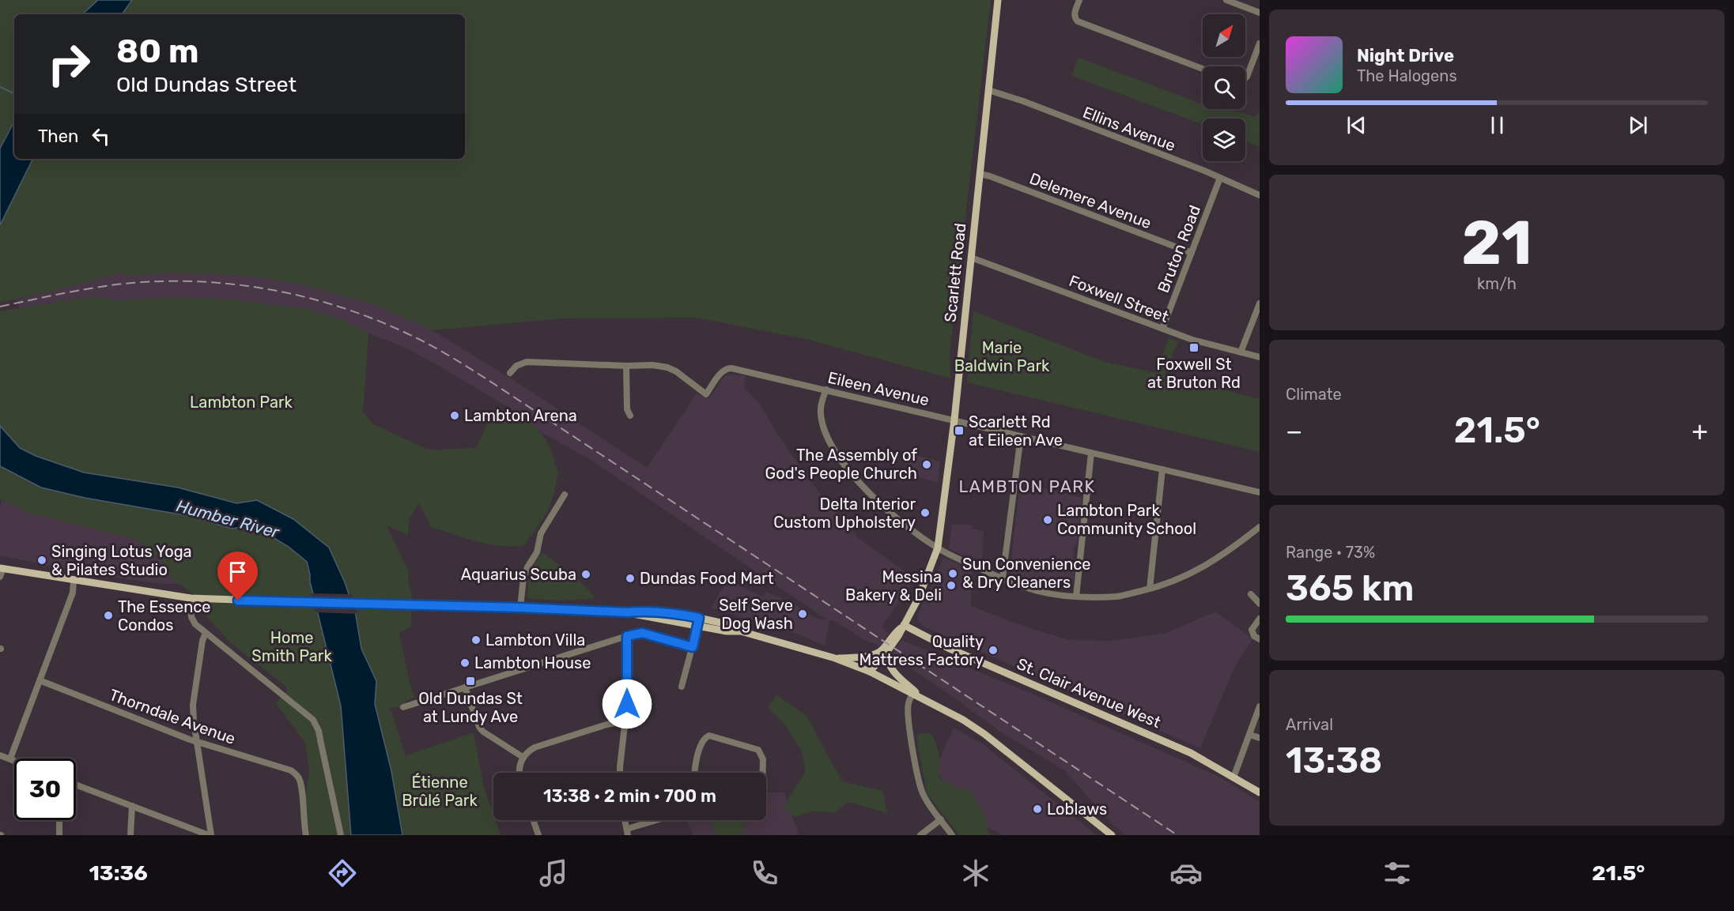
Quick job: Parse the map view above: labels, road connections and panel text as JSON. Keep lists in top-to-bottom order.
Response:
{
  "streets": {
    "main road": ["Scarlett Road", "St. Clair Avenue West"],
    "street": [
      "Ellins Avenue",
      "Delemere Avenue",
      "Bruton Road",
      "Foxwell Street",
      "Eileen Avenue",
      "Thorndale Avenue"
    ]
  },
  "crossings": [
    ["Ellins Avenue", "Bruton Road"],
    ["Ellins Avenue", "Scarlett Road"],
    ["Delemere Avenue", "Bruton Road"],
    ["Delemere Avenue", "Scarlett Road"],
    ["Bruton Road", "Foxwell Street"],
    ["Scarlett Road", "Foxwell Street"],
    ["Scarlett Road", "Eileen Avenue"],
    ["Scarlett Road", "St. Clair Avenue West"]
  ],
  "districts": ["LAMBTON PARK"],
  "water": ["Humber River"],
  "parks": [
    "Marie Baldwin Park",
    "Lambton Park",
    "Home Smith Park",
    "Étienne Brûlé Park"
  ],
  "places": {
    "transit": ["Foxwell St at Bruton Rd", "Scarlett Rd at Eileen Ave", "Old Dundas St at Lundy Ave"],
    "other": [
      "Lambton Arena",
      "The Assembly of God's People Church",
      "Delta Interior Custom Upholstery",
      "Lambton Park Community School",
      "Singing Lotus Yoga & Pilates Studio",
      "Sun Convenience & Dry Cleaners",
      "Aquarius Scuba",
      "Dundas Food Mart",
      "Messina Bakery & Deli",
      "Self Serve Dog Wash",
      "The Essence Condos",
      "Lambton Villa",
      "Quality Mattress Factory",
      "Lambton House",
      "Loblaws"
    ]
  },
  "north": "top right",
  "page": {
    "turn": ["80 m", "Old Dundas Street"],
    "song": ["Night Drive", "The Halogens"],
    "then": "Then",
    "tile": [
      ["21", "km/h"],
      "Climate",
      ["Range · 73%", "365 km"],
      ["Arrival", "13:38"]
    ],
    "heat": ["−", "21.5°", "+"],
    "limit": "30",
    "trip": "13:38 · 2 min · 700 m",
    "tabs": ["13:36", "21.5°"]
  }
}
